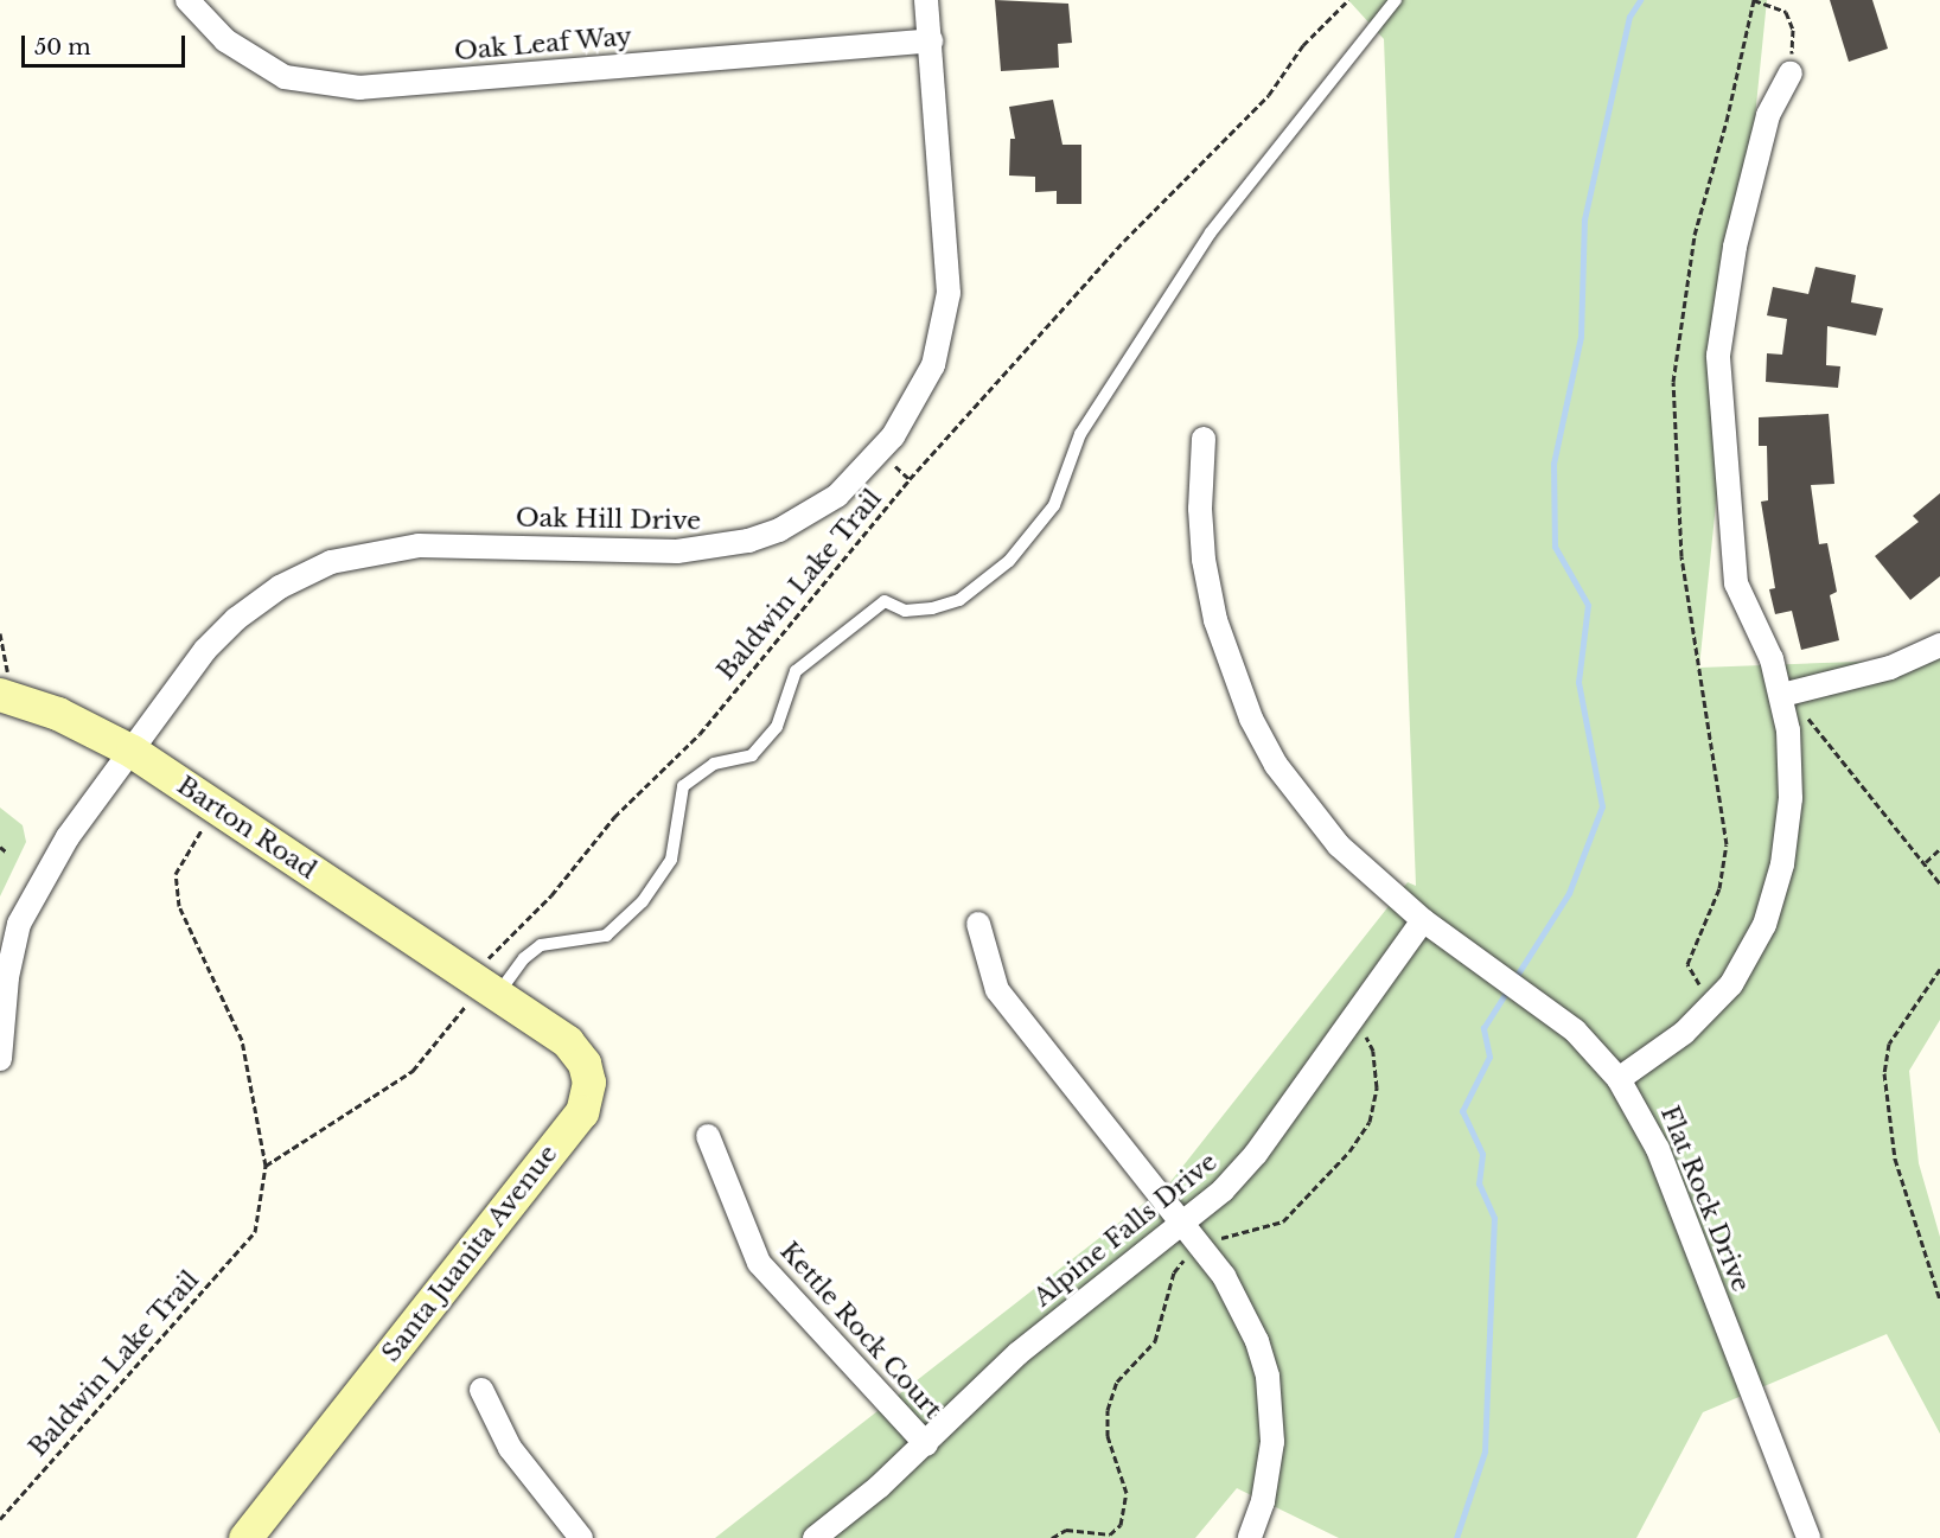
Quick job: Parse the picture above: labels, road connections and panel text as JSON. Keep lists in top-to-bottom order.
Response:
{
  "streets": {
    "street": [
      "Oak Leaf Way",
      "Oak Hill Drive",
      "Barton Road",
      "Flat Rock Drive",
      "Alpine Falls Drive",
      "Santa Juanita Avenue",
      "Kettle Rock Court"
    ],
    "path": ["Baldwin Lake Trail"]
  },
  "crossings": [
    ["Oak Leaf Way", "Oak Hill Drive"],
    ["Oak Hill Drive", "Barton Road"],
    ["Baldwin Lake Trail", "Barton Road"],
    ["Baldwin Lake Trail", "Santa Juanita Avenue"],
    ["Barton Road", "Santa Juanita Avenue"],
    ["Flat Rock Drive", "Alpine Falls Drive"],
    ["Alpine Falls Drive", "Kettle Rock Court"]
  ],
  "scale_bar": "50 m"
}
